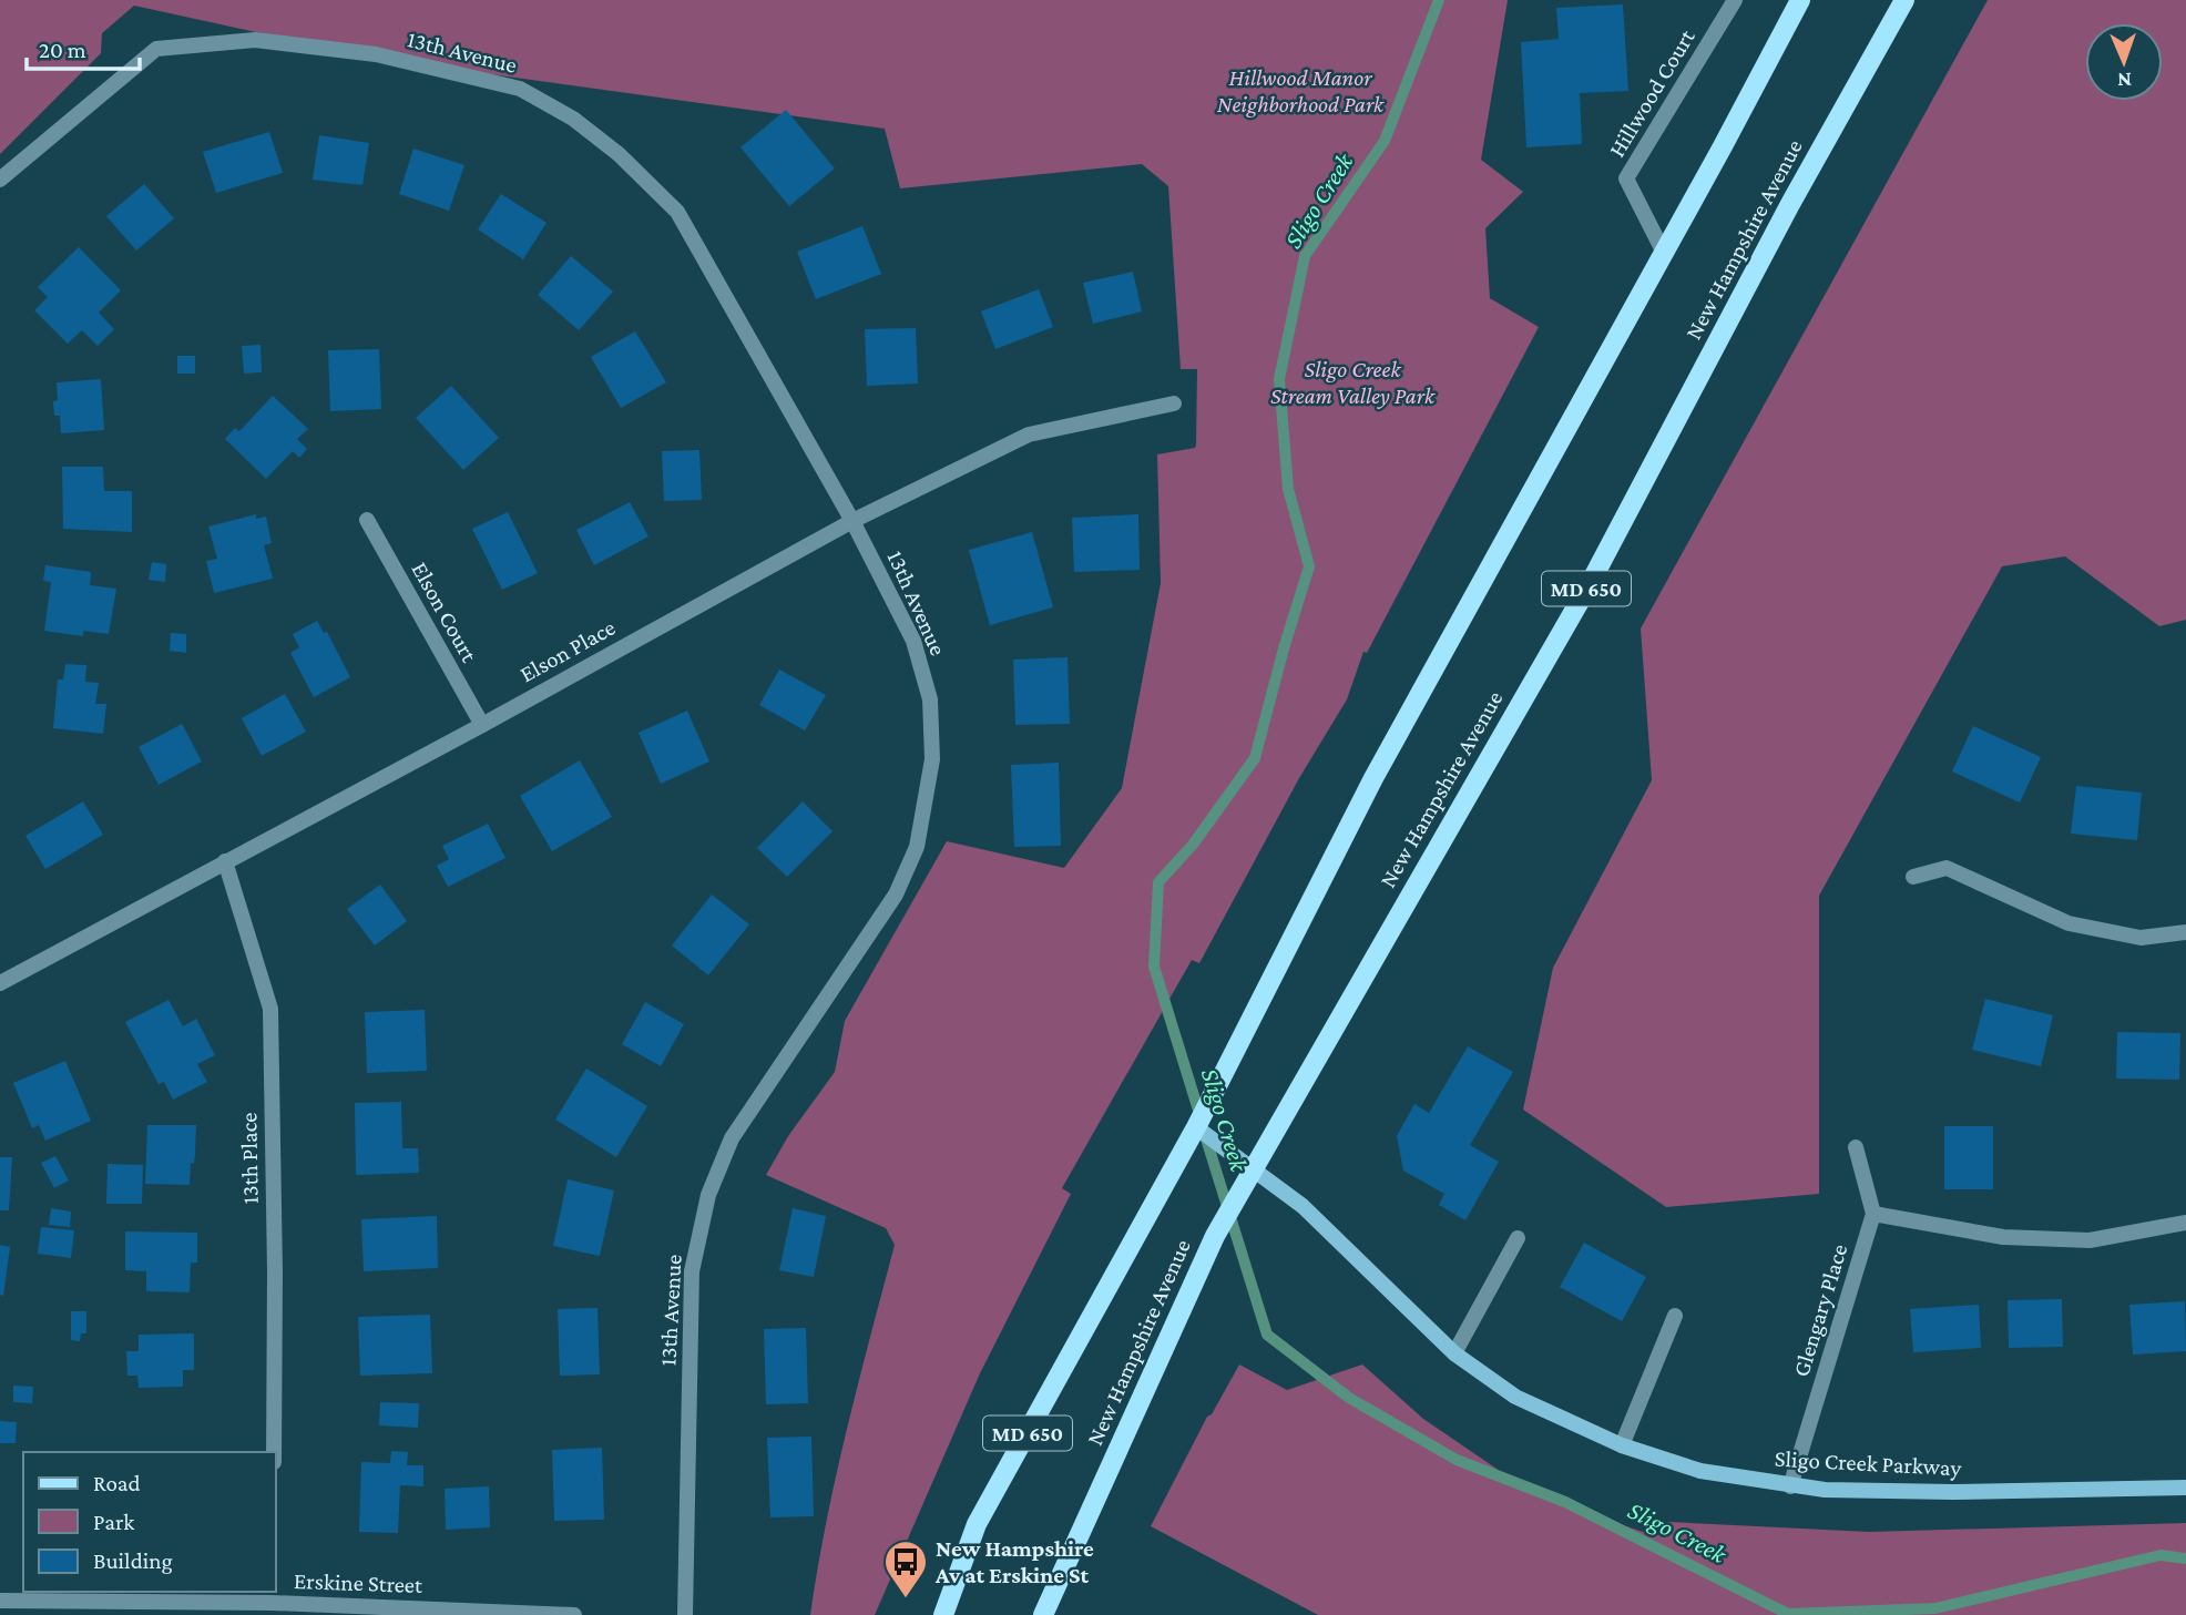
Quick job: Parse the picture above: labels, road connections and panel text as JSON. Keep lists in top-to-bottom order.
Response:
{
  "streets": {
    "main road": ["New Hampshire Avenue", "MD 650"],
    "street": [
      "13th Avenue",
      "Hillwood Court",
      "Elson Court",
      "Elson Place",
      "13th Place",
      "Glengary Place",
      "Sligo Creek Parkway",
      "Erskine Street"
    ]
  },
  "crossings": [
    ["13th Avenue", "Elson Place"],
    ["Hillwood Court", "New Hampshire Avenue"],
    ["New Hampshire Avenue", "Sligo Creek Parkway"],
    ["Elson Court", "Elson Place"],
    ["Elson Place", "13th Place"],
    ["Glengary Place", "Sligo Creek Parkway"]
  ],
  "water": ["Sligo Creek"],
  "parks": ["Hillwood Manor Neighborhood Park", "Sligo Creek Stream Valley Park"],
  "places": {
    "bus stop": ["New Hampshire Av at Erskine St"]
  },
  "legend": ["Road", "Park", "Building"],
  "scale_bar": "20 m",
  "north": "bottom"
}
